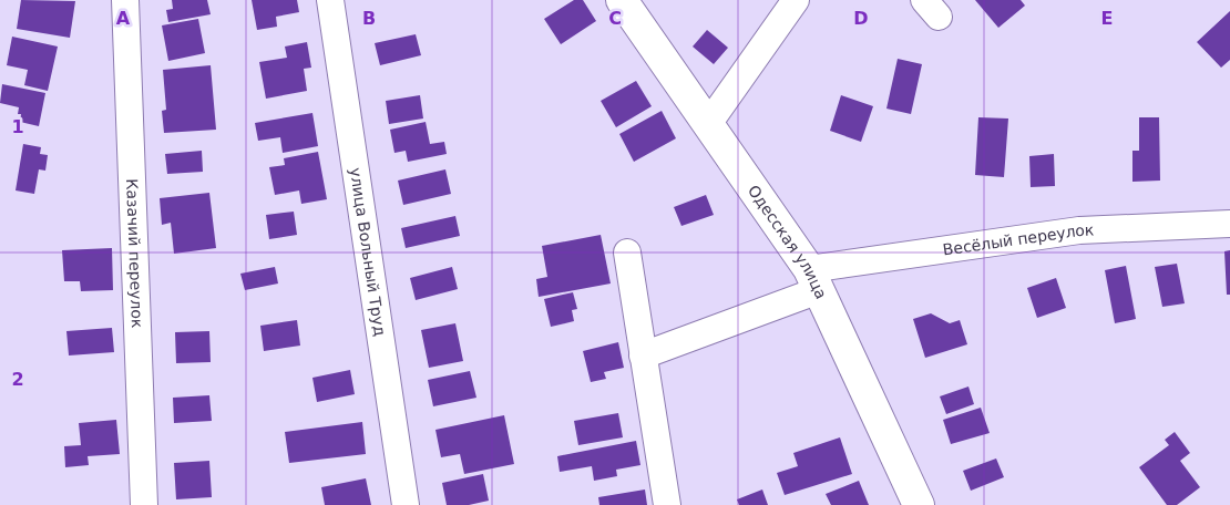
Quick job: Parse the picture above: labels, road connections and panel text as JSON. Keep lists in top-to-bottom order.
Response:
{
  "streets": {
    "main road": ["Одесская улица"],
    "street": ["Весёлый переулок", "Казачий переулок", "улица Вольный Труд"]
  },
  "crossings": [
    ["Весёлый переулок", "Одесская улица"]
  ],
  "grid": {
    "columns": [
      "A",
      "B",
      "C",
      "D",
      "E"
    ],
    "rows": ["1", "2"]
  }
}
